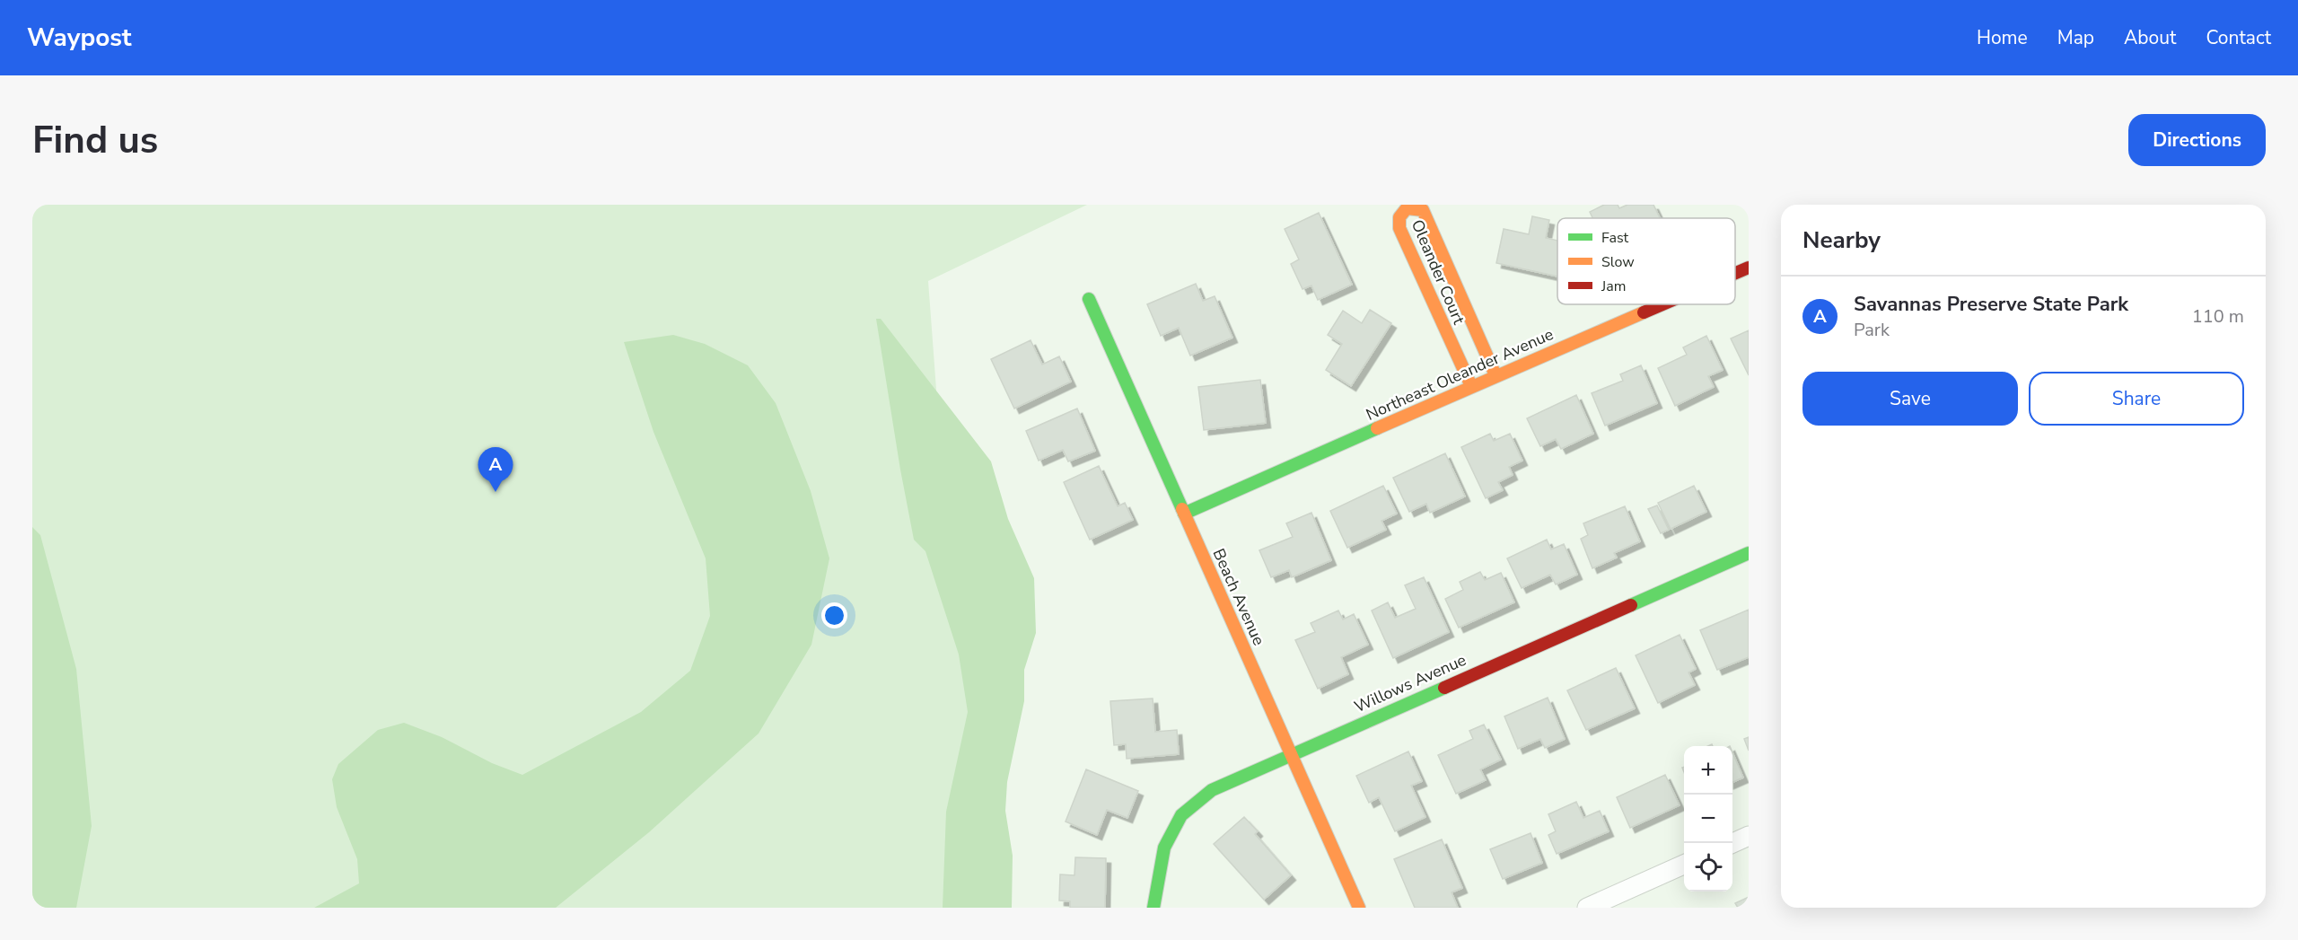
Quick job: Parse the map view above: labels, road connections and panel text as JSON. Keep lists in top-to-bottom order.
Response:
{
  "streets": {
    "street": [
      "Oleander Court",
      "Northeast Oleander Avenue",
      "Beach Avenue",
      "Willows Avenue"
    ]
  },
  "crossings": [
    ["Oleander Court", "Northeast Oleander Avenue"],
    ["Northeast Oleander Avenue", "Beach Avenue"],
    ["Beach Avenue", "Willows Avenue"]
  ],
  "legend": ["Fast", "Slow", "Jam"],
  "page": {
    "header": "Waypost",
    "nav": [
      "Home",
      "Map",
      "About",
      "Contact"
    ],
    "buttons": [
      "Directions",
      ["Save", "Share"]
    ],
    "title": "Find us",
    "heading": "Nearby",
    "list": [
      {
        "mark": "A",
        "name": "Savannas Preserve State Park",
        "note": "Park",
        "value": "110 m"
      }
    ],
    "pins": "A",
    "map_buttons": ["+", "−"]
  }
}
